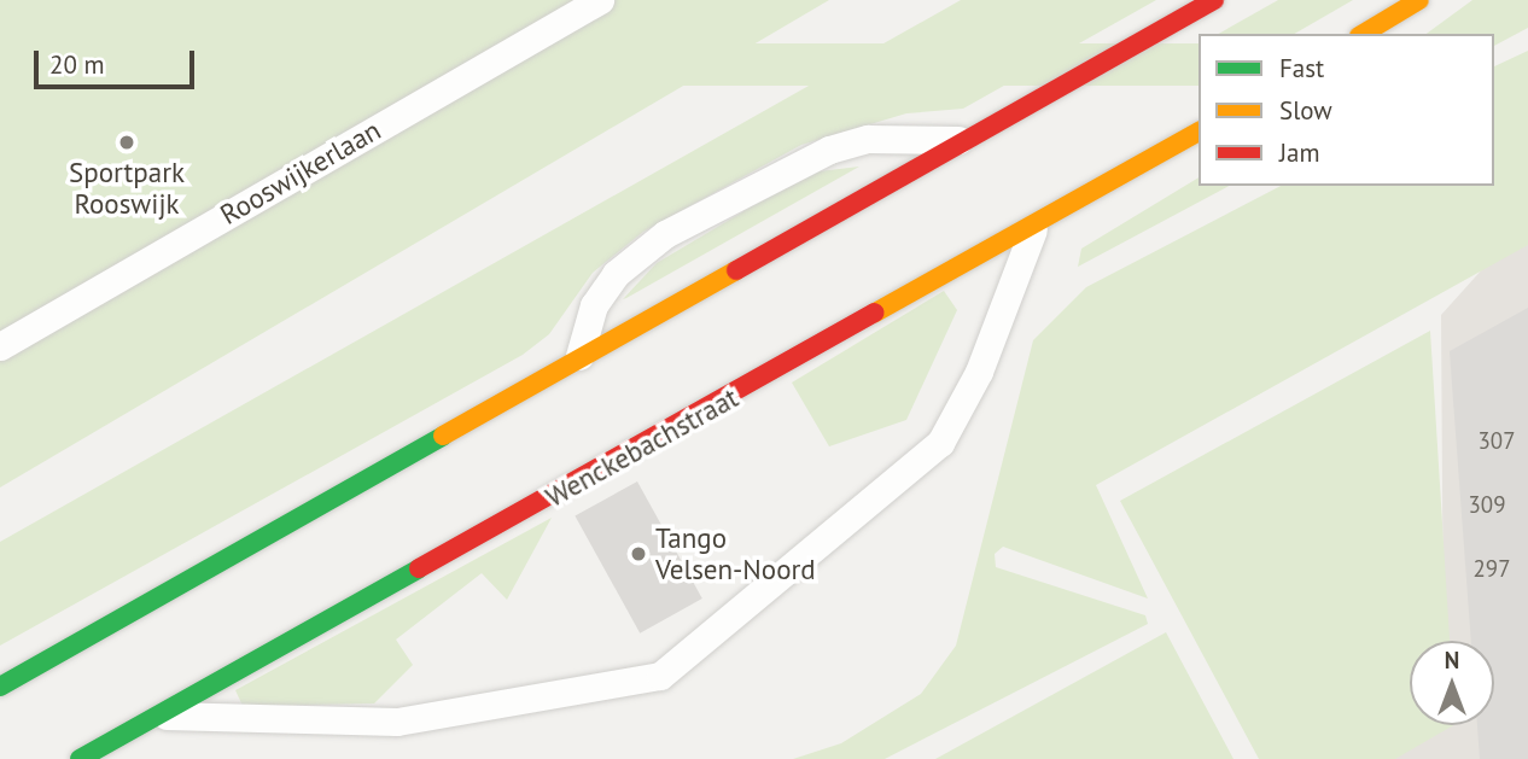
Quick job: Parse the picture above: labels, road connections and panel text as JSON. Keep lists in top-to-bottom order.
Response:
{
  "streets": {
    "street": ["Wenckebachstraat"],
    "lane": ["Rooswijkerlaan"]
  },
  "places": ["Sportpark Rooswijk", "Tango Velsen-Noord"],
  "house_numbers": ["307", "309", "297"],
  "legend": ["Fast", "Slow", "Jam"],
  "scale_bar": "20 m",
  "north": "top"
}
